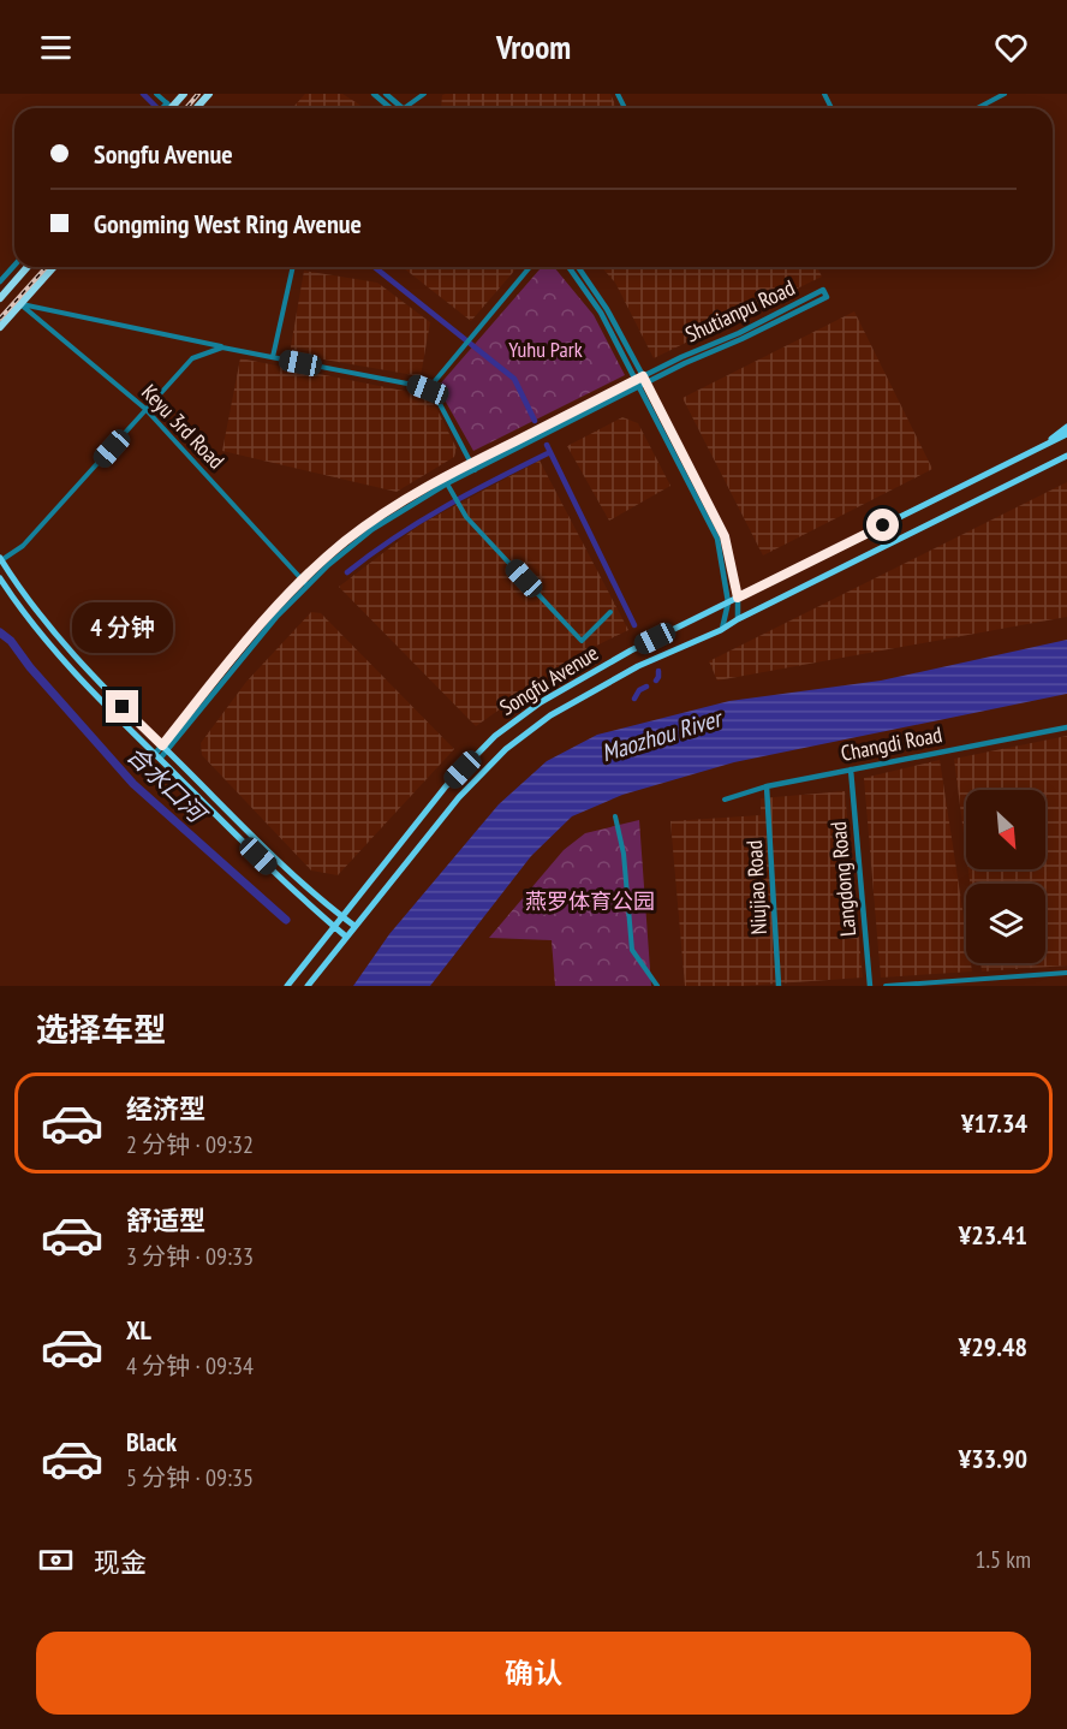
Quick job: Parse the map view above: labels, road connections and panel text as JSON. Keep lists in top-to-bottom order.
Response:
{
  "streets": {
    "main road": ["Songfu Avenue"],
    "street": [
      "Shutianpu Road",
      "Keyu 3rd Road",
      "Changdi Road",
      "Langdong Road",
      "Niujiao Road"
    ]
  },
  "crossings": [
    ["Shutianpu Road", "Keyu 3rd Road"],
    ["Changdi Road", "Langdong Road"],
    ["Changdi Road", "Niujiao Road"]
  ],
  "water": ["Maozhou River", "合水口河"],
  "parks": ["Yuhu Park", "燕罗体育公园"],
  "north": "bottom right",
  "page": {
    "header": "Vroom",
    "banner": ["Songfu Avenue", "Gongming West Ring Avenue"],
    "bubble": "4 分钟",
    "heading": "选择车型",
    "list": [
      {
        "name": "经济型",
        "note": "2 分钟 · 09:32",
        "value": "¥17.34"
      },
      {
        "name": "舒适型",
        "note": "3 分钟 · 09:33",
        "value": "¥23.41"
      },
      {
        "name": "XL",
        "note": "4 分钟 · 09:34",
        "value": "¥29.48"
      },
      {
        "name": "Black",
        "note": "5 分钟 · 09:35",
        "value": "¥33.90"
      }
    ],
    "pay": ["现金", "1.5 km"],
    "buttons": "确认"
  }
}
